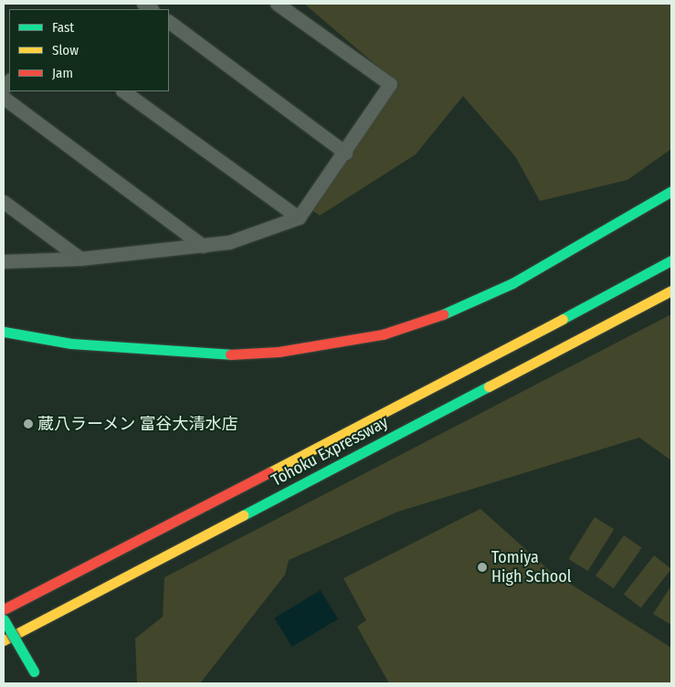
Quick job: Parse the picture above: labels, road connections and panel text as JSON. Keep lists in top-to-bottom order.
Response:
{
  "streets": {
    "main road": ["Tohoku Expressway"]
  },
  "places": ["蔵八ラーメン 富谷大清水店", "Tomiya High School"],
  "legend": ["Fast", "Slow", "Jam"]
}
